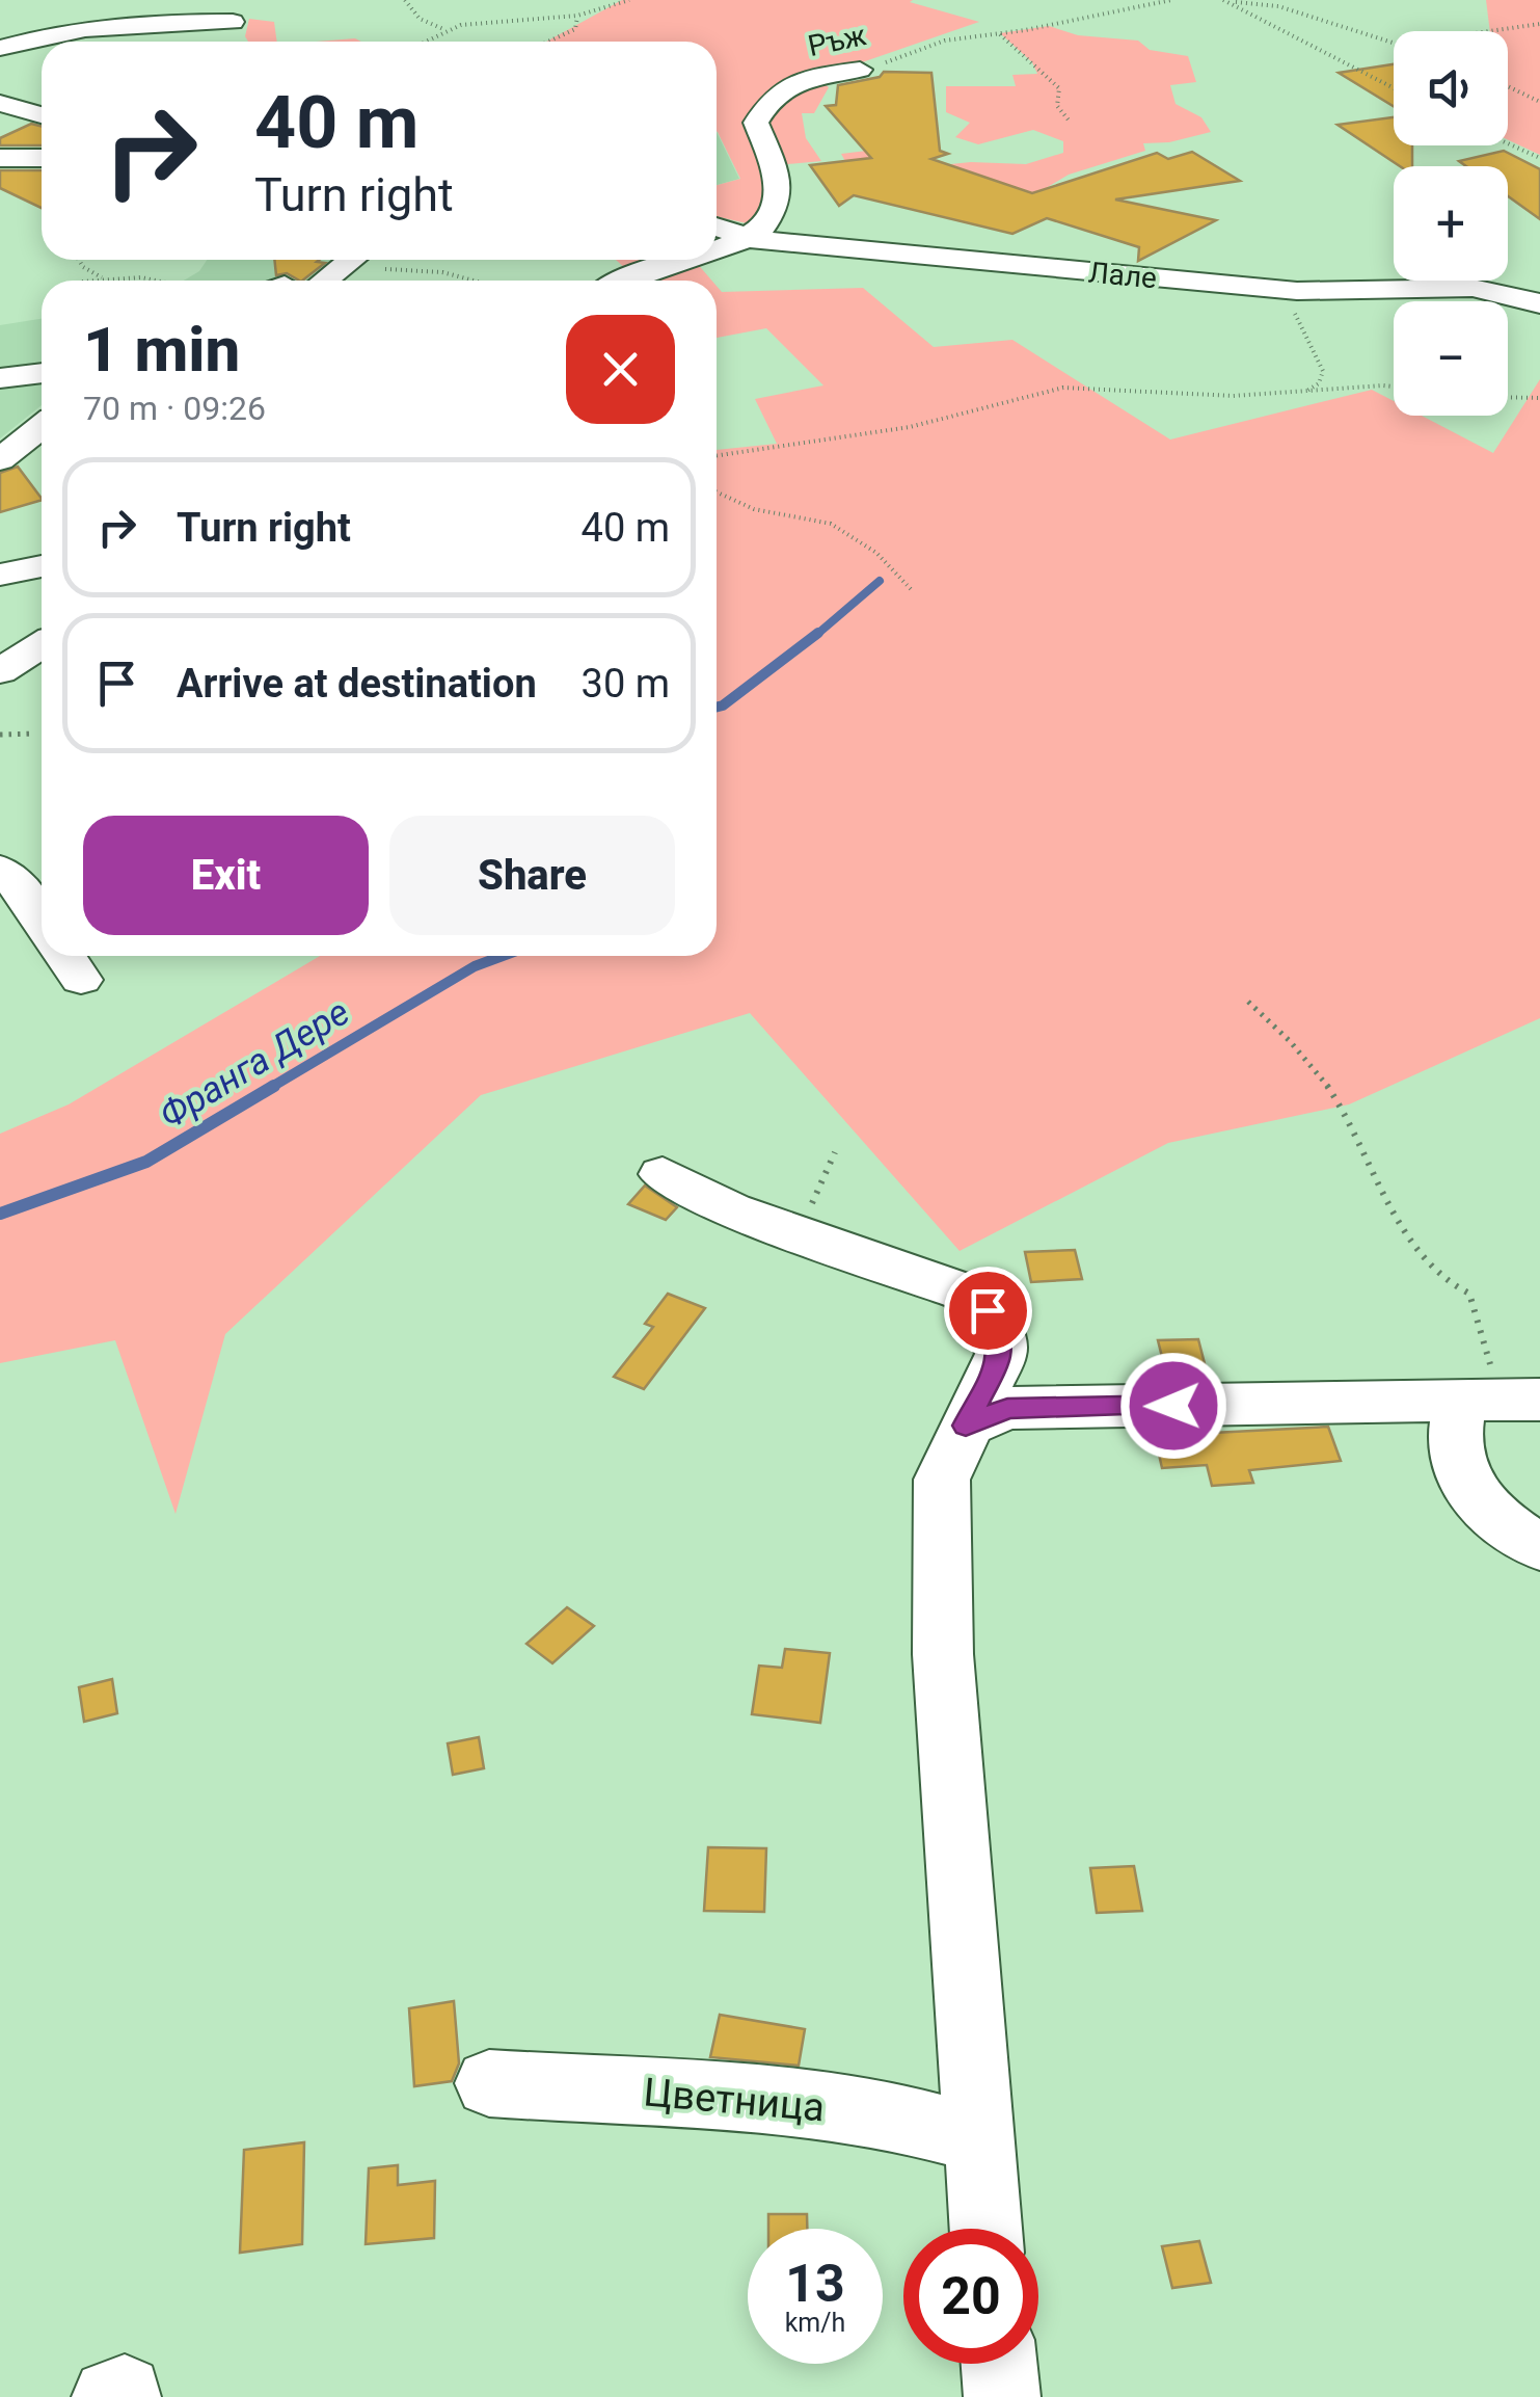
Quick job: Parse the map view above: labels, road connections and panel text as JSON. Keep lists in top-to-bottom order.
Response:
{
  "streets": {
    "street": ["Ръж", "Лале", "Цветница"]
  },
  "crossings": [
    ["Ръж", "Лале"]
  ],
  "water": ["Франга Дере"],
  "page": {
    "map_buttons": ["+", "−"],
    "turn": ["40 m", "Turn right"],
    "heading": ["1 min", "70 m · 09:26"],
    "list": [
      {
        "name": "Turn right",
        "value": "40 m"
      },
      {
        "name": "Arrive at destination",
        "value": "30 m"
      }
    ],
    "buttons": ["Exit", "Share"],
    "speed": "13 km/h",
    "limit": "20"
  }
}
